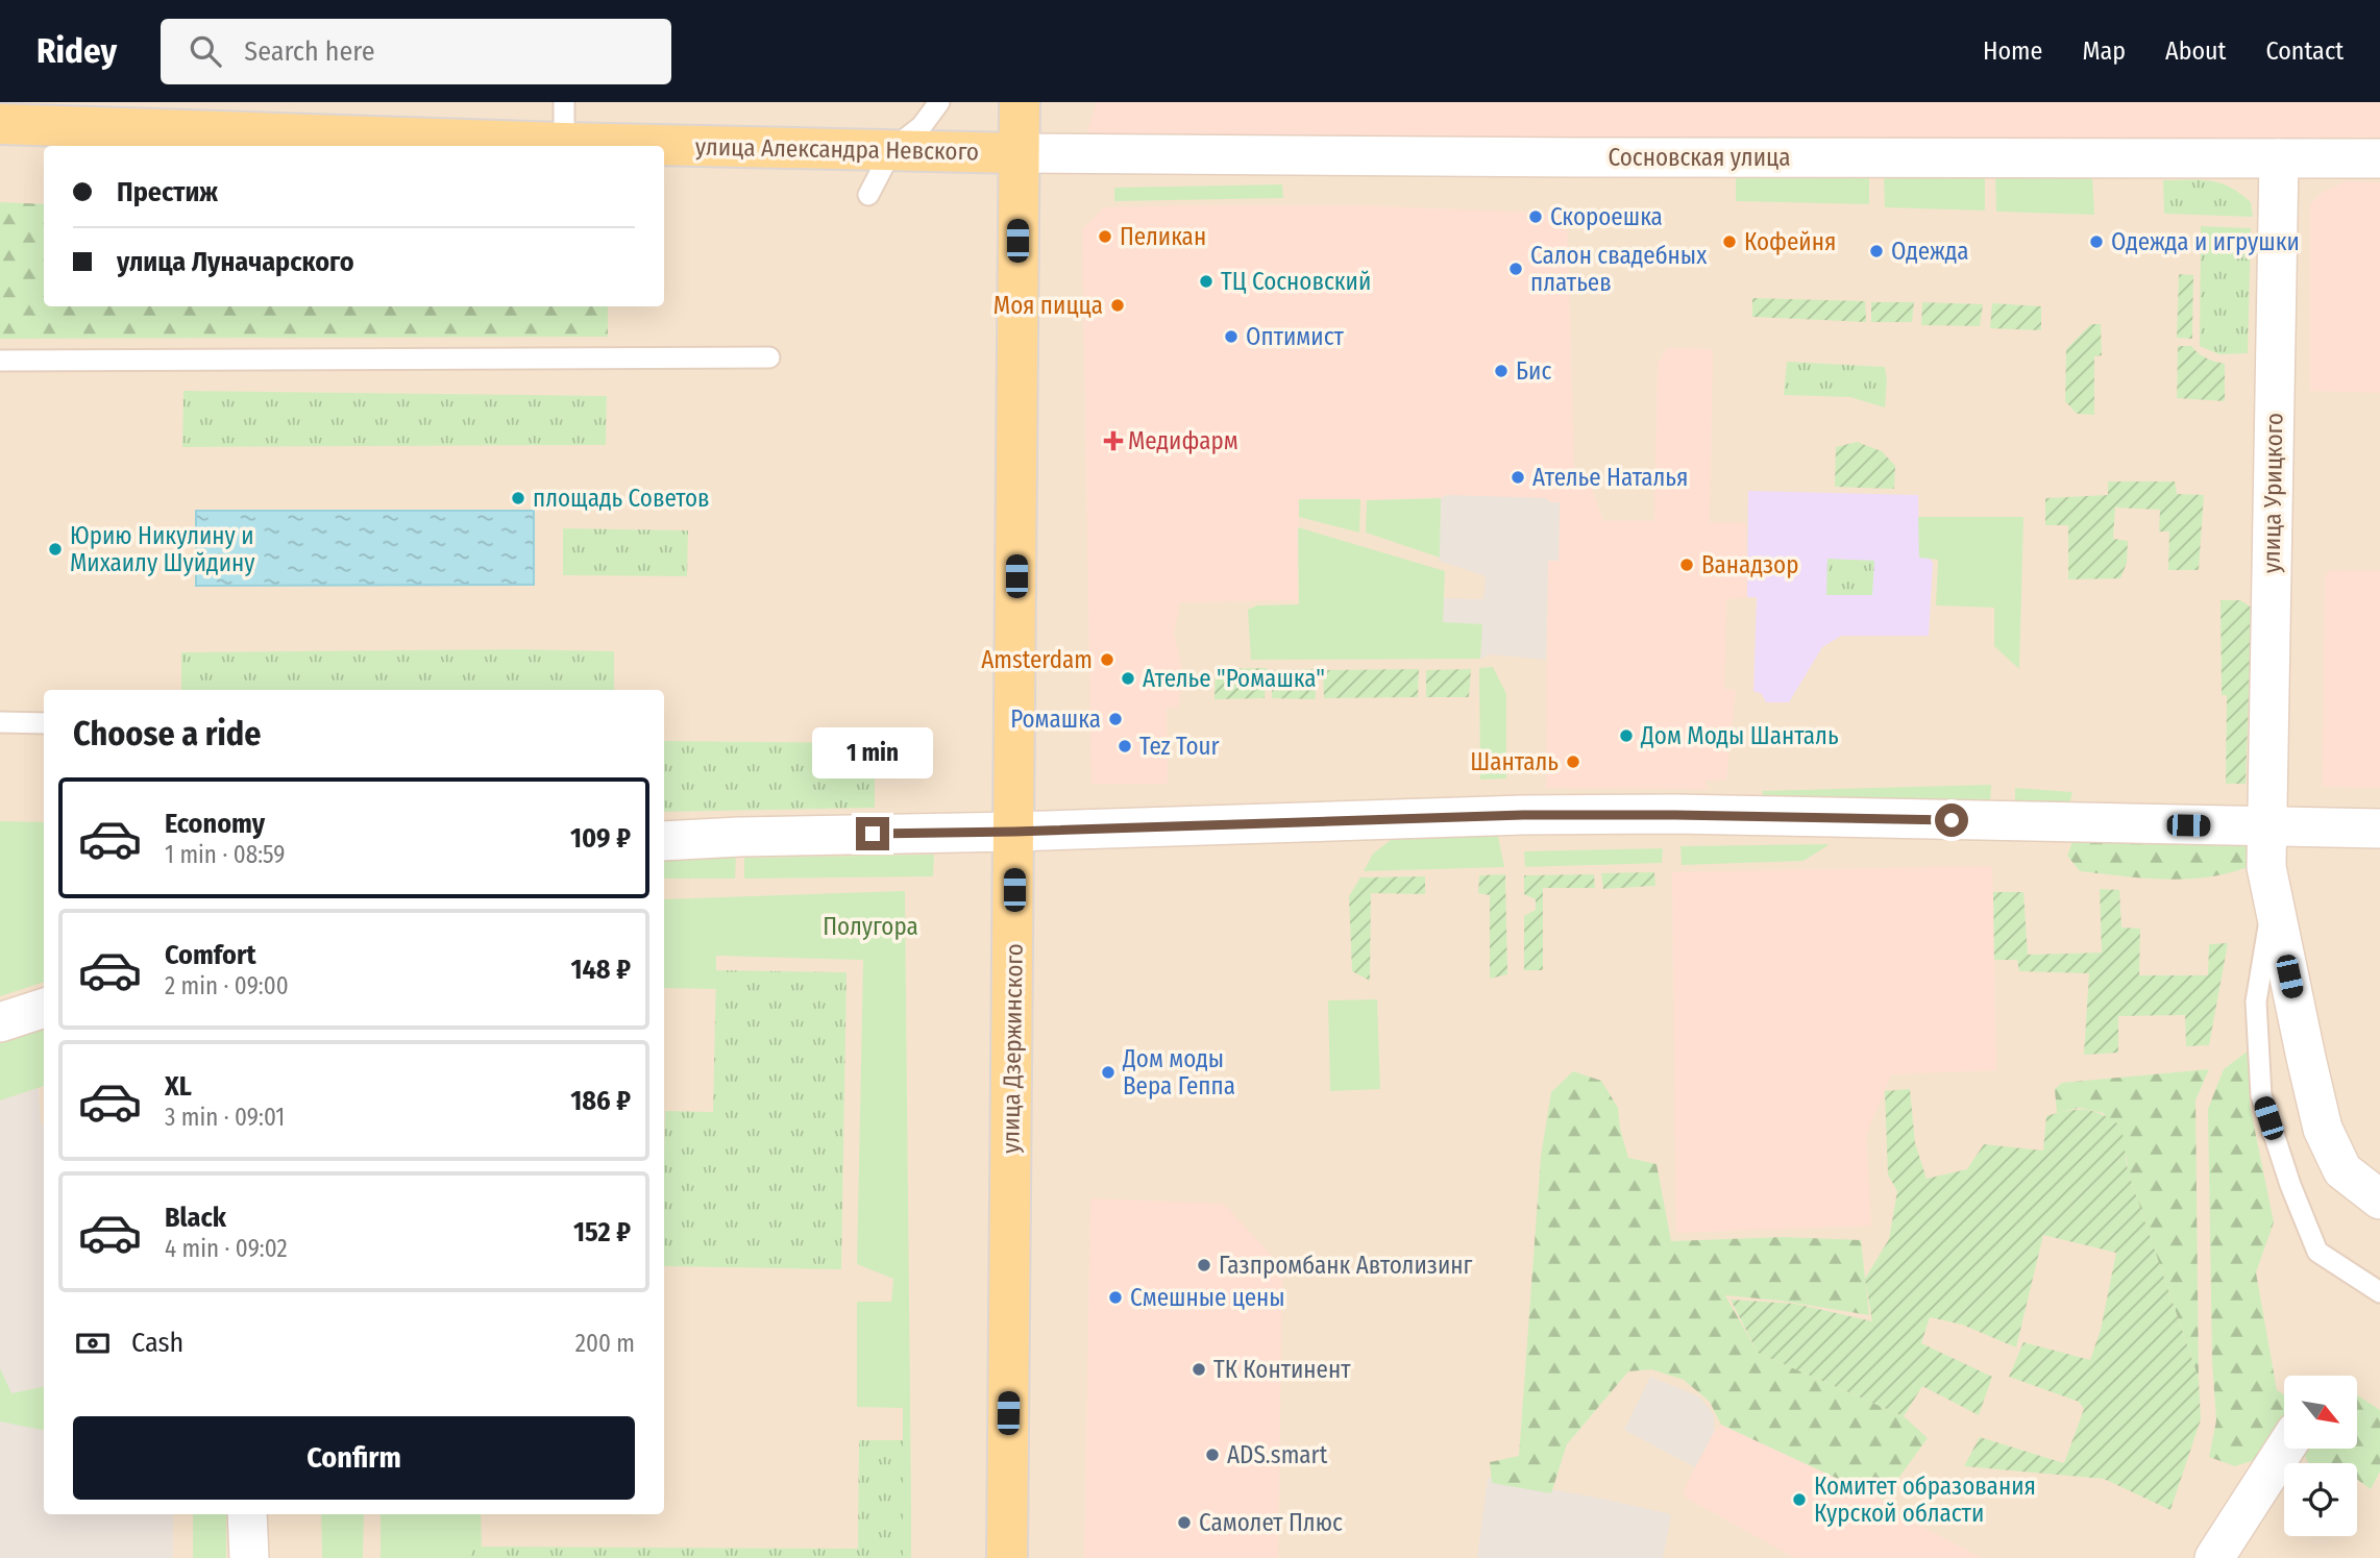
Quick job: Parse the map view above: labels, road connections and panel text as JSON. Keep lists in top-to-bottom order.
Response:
{
  "streets": {
    "main road": ["улица Александра Невского", "улица Дзержинского"],
    "street": ["Сосновская улица", "улица Урицкого"]
  },
  "crossings": [
    ["улица Александра Невского", "Сосновская улица"],
    ["улица Александра Невского", "улица Дзержинского"],
    ["Сосновская улица", "улица Урицкого"],
    ["Сосновская улица", "улица Дзержинского"]
  ],
  "parks": ["Полугора"],
  "places": {
    "other": [
      "Скороешка",
      "Пеликан",
      "Кофейня",
      "Одежда и игрушки",
      "Одежда",
      "Салон свадебных платьев",
      "ТЦ Сосновский",
      "Моя пицца",
      "Оптимист",
      "Бис",
      "Ателье Наталья",
      "площадь Советов",
      "Юрию Никулину и Михаилу Шуйдину",
      "Ванадзор",
      "Amsterdam",
      "Ателье \"Ромашка\"",
      "Ромашка",
      "Дом Моды Шанталь",
      "Tez Tour",
      "Шанталь",
      "Дом моды Вера Геппа",
      "Газпромбанк Автолизинг",
      "Смешные цены",
      "ТК Континент",
      "ADS.smart",
      "Комитет образования Курской области",
      "Самолет Плюс"
    ],
    "health": ["Медифарм"]
  },
  "north": "bottom right",
  "page": {
    "header": "Ridey",
    "search": "Search here",
    "nav": [
      "Home",
      "Map",
      "About",
      "Contact"
    ],
    "banner": ["Престиж", "улица Луначарского"],
    "heading": "Choose a ride",
    "bubble": "1 min",
    "list": [
      {
        "name": "Economy",
        "note": "1 min · 08:59",
        "value": "109 ₽"
      },
      {
        "name": "Comfort",
        "note": "2 min · 09:00",
        "value": "148 ₽"
      },
      {
        "name": "XL",
        "note": "3 min · 09:01",
        "value": "186 ₽"
      },
      {
        "name": "Black",
        "note": "4 min · 09:02",
        "value": "152 ₽"
      }
    ],
    "pay": ["Cash", "200 m"],
    "buttons": "Confirm"
  }
}
